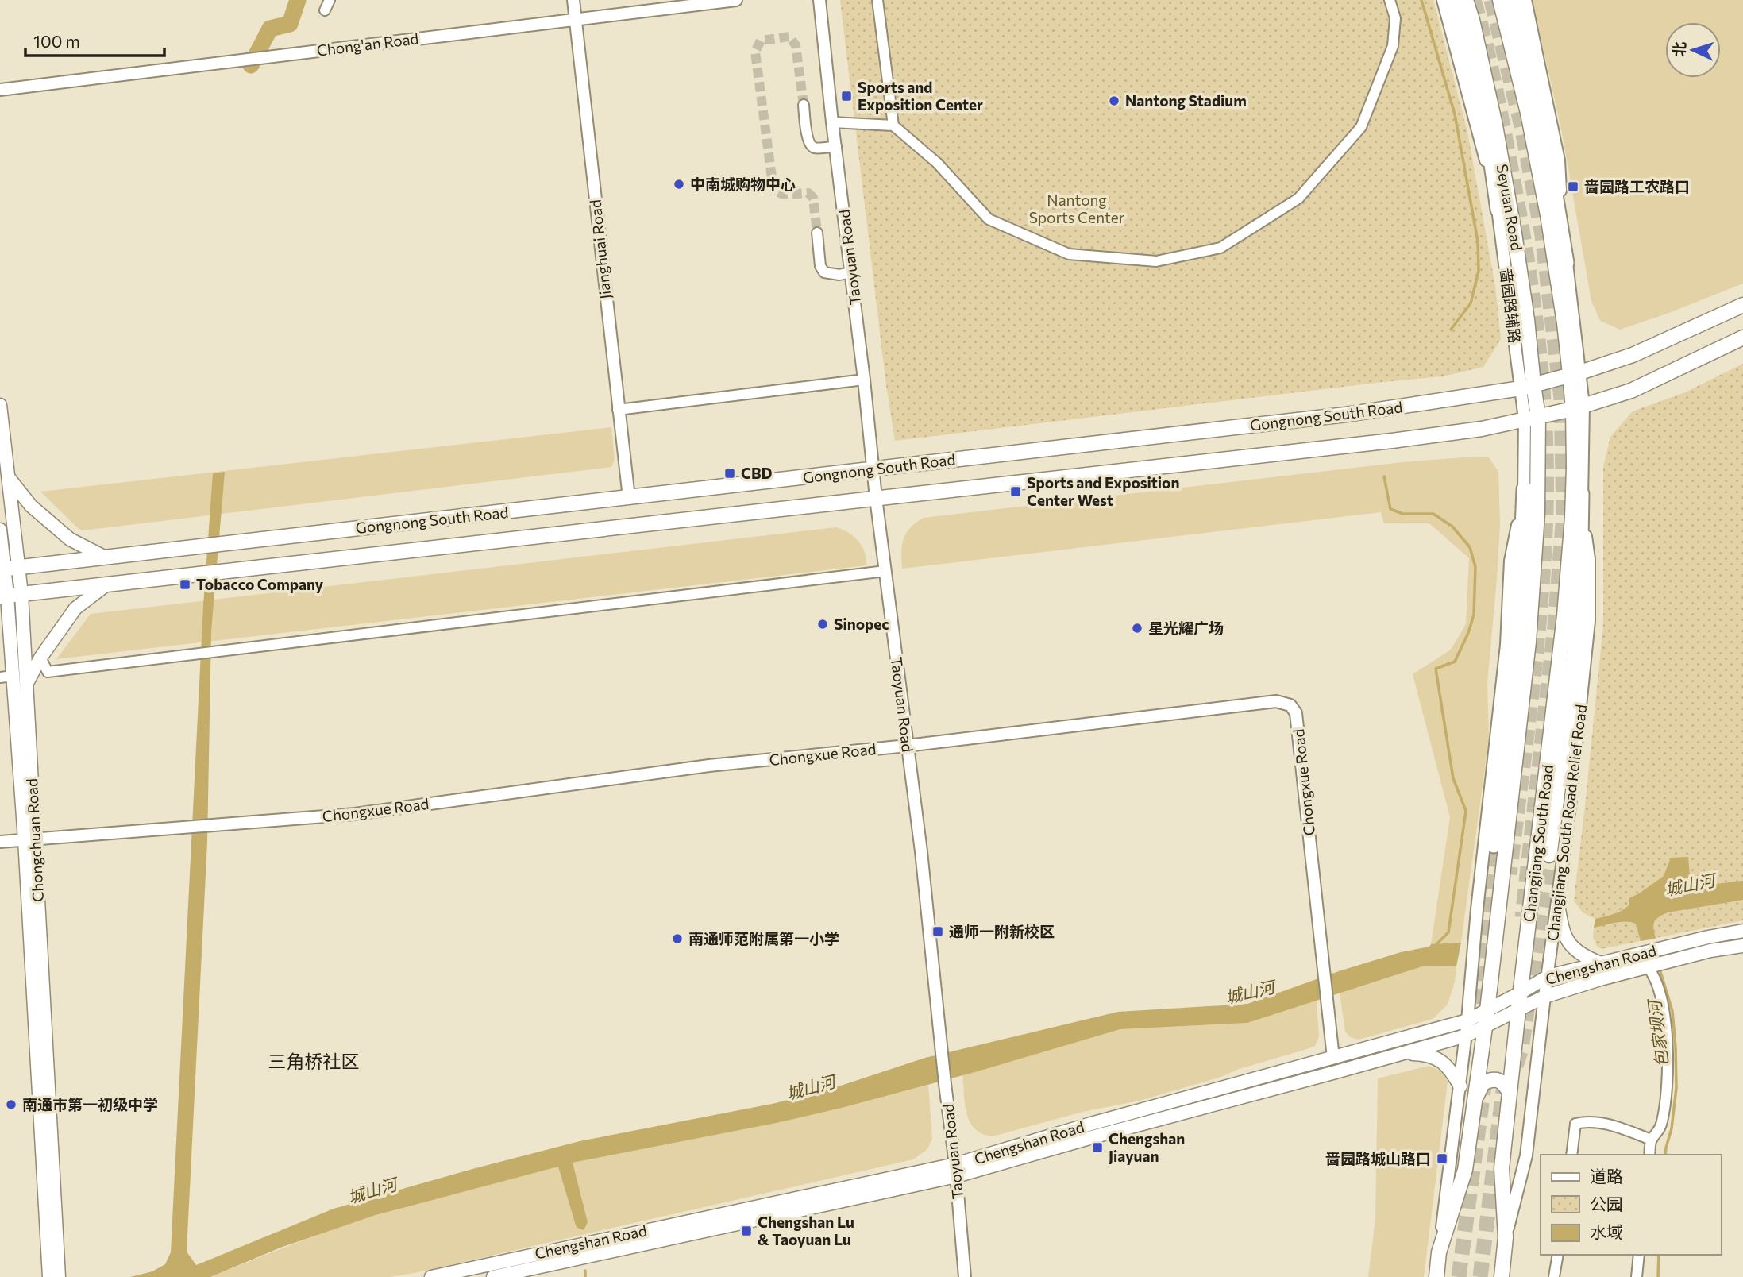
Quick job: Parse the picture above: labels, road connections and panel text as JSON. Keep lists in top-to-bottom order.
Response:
{
  "streets": {
    "main road": [
      "Seyuan Road",
      "Gongnong South Road",
      "Chongchuan Road",
      "Changjiang South Road",
      "Chengshan Road"
    ],
    "street": [
      "Chong'an Road",
      "Jianghuai Road",
      "Taoyuan Road",
      "啬园路辅路",
      "Chongxue Road",
      "Changjiang South Road Relief Road"
    ]
  },
  "crossings": [
    ["Chong'an Road", "Jianghuai Road"],
    ["Seyuan Road", "啬园路辅路"],
    ["Seyuan Road", "Gongnong South Road"],
    ["Seyuan Road", "Changjiang South Road"],
    ["Jianghuai Road", "Gongnong South Road"],
    ["Taoyuan Road", "Gongnong South Road"],
    ["Taoyuan Road", "Chongxue Road"],
    ["Taoyuan Road", "Chengshan Road"],
    ["啬园路辅路", "Gongnong South Road"],
    ["Gongnong South Road", "Changjiang South Road Relief Road"],
    ["Gongnong South Road", "Chongchuan Road"],
    ["Gongnong South Road", "Changjiang South Road"],
    ["Chongxue Road", "Chongchuan Road"],
    ["Chongxue Road", "Chengshan Road"],
    ["Changjiang South Road Relief Road", "Changjiang South Road"],
    ["Changjiang South Road Relief Road", "Chengshan Road"],
    ["Changjiang South Road", "Chengshan Road"]
  ],
  "districts": ["三角桥社区"],
  "water": ["城山河", "包家坝河"],
  "parks": ["Nantong Sports Center"],
  "places": {
    "transit": [
      "Sports and Exposition Center",
      "啬园路工农路口",
      "CBD",
      "Sports and Exposition Center West",
      "Tobacco Company",
      "通师一附新校区",
      "Chengshan Jiayuan",
      "啬园路城山路口",
      "Chengshan Lu & Taoyuan Lu"
    ],
    "other": [
      "Nantong Stadium",
      "中南城购物中心",
      "Sinopec",
      "星光耀广场",
      "南通师范附属第一小学",
      "南通市第一初级中学"
    ]
  },
  "legend": ["道路", "公园", "水域"],
  "scale_bar": "100 m",
  "north": "left"
}
